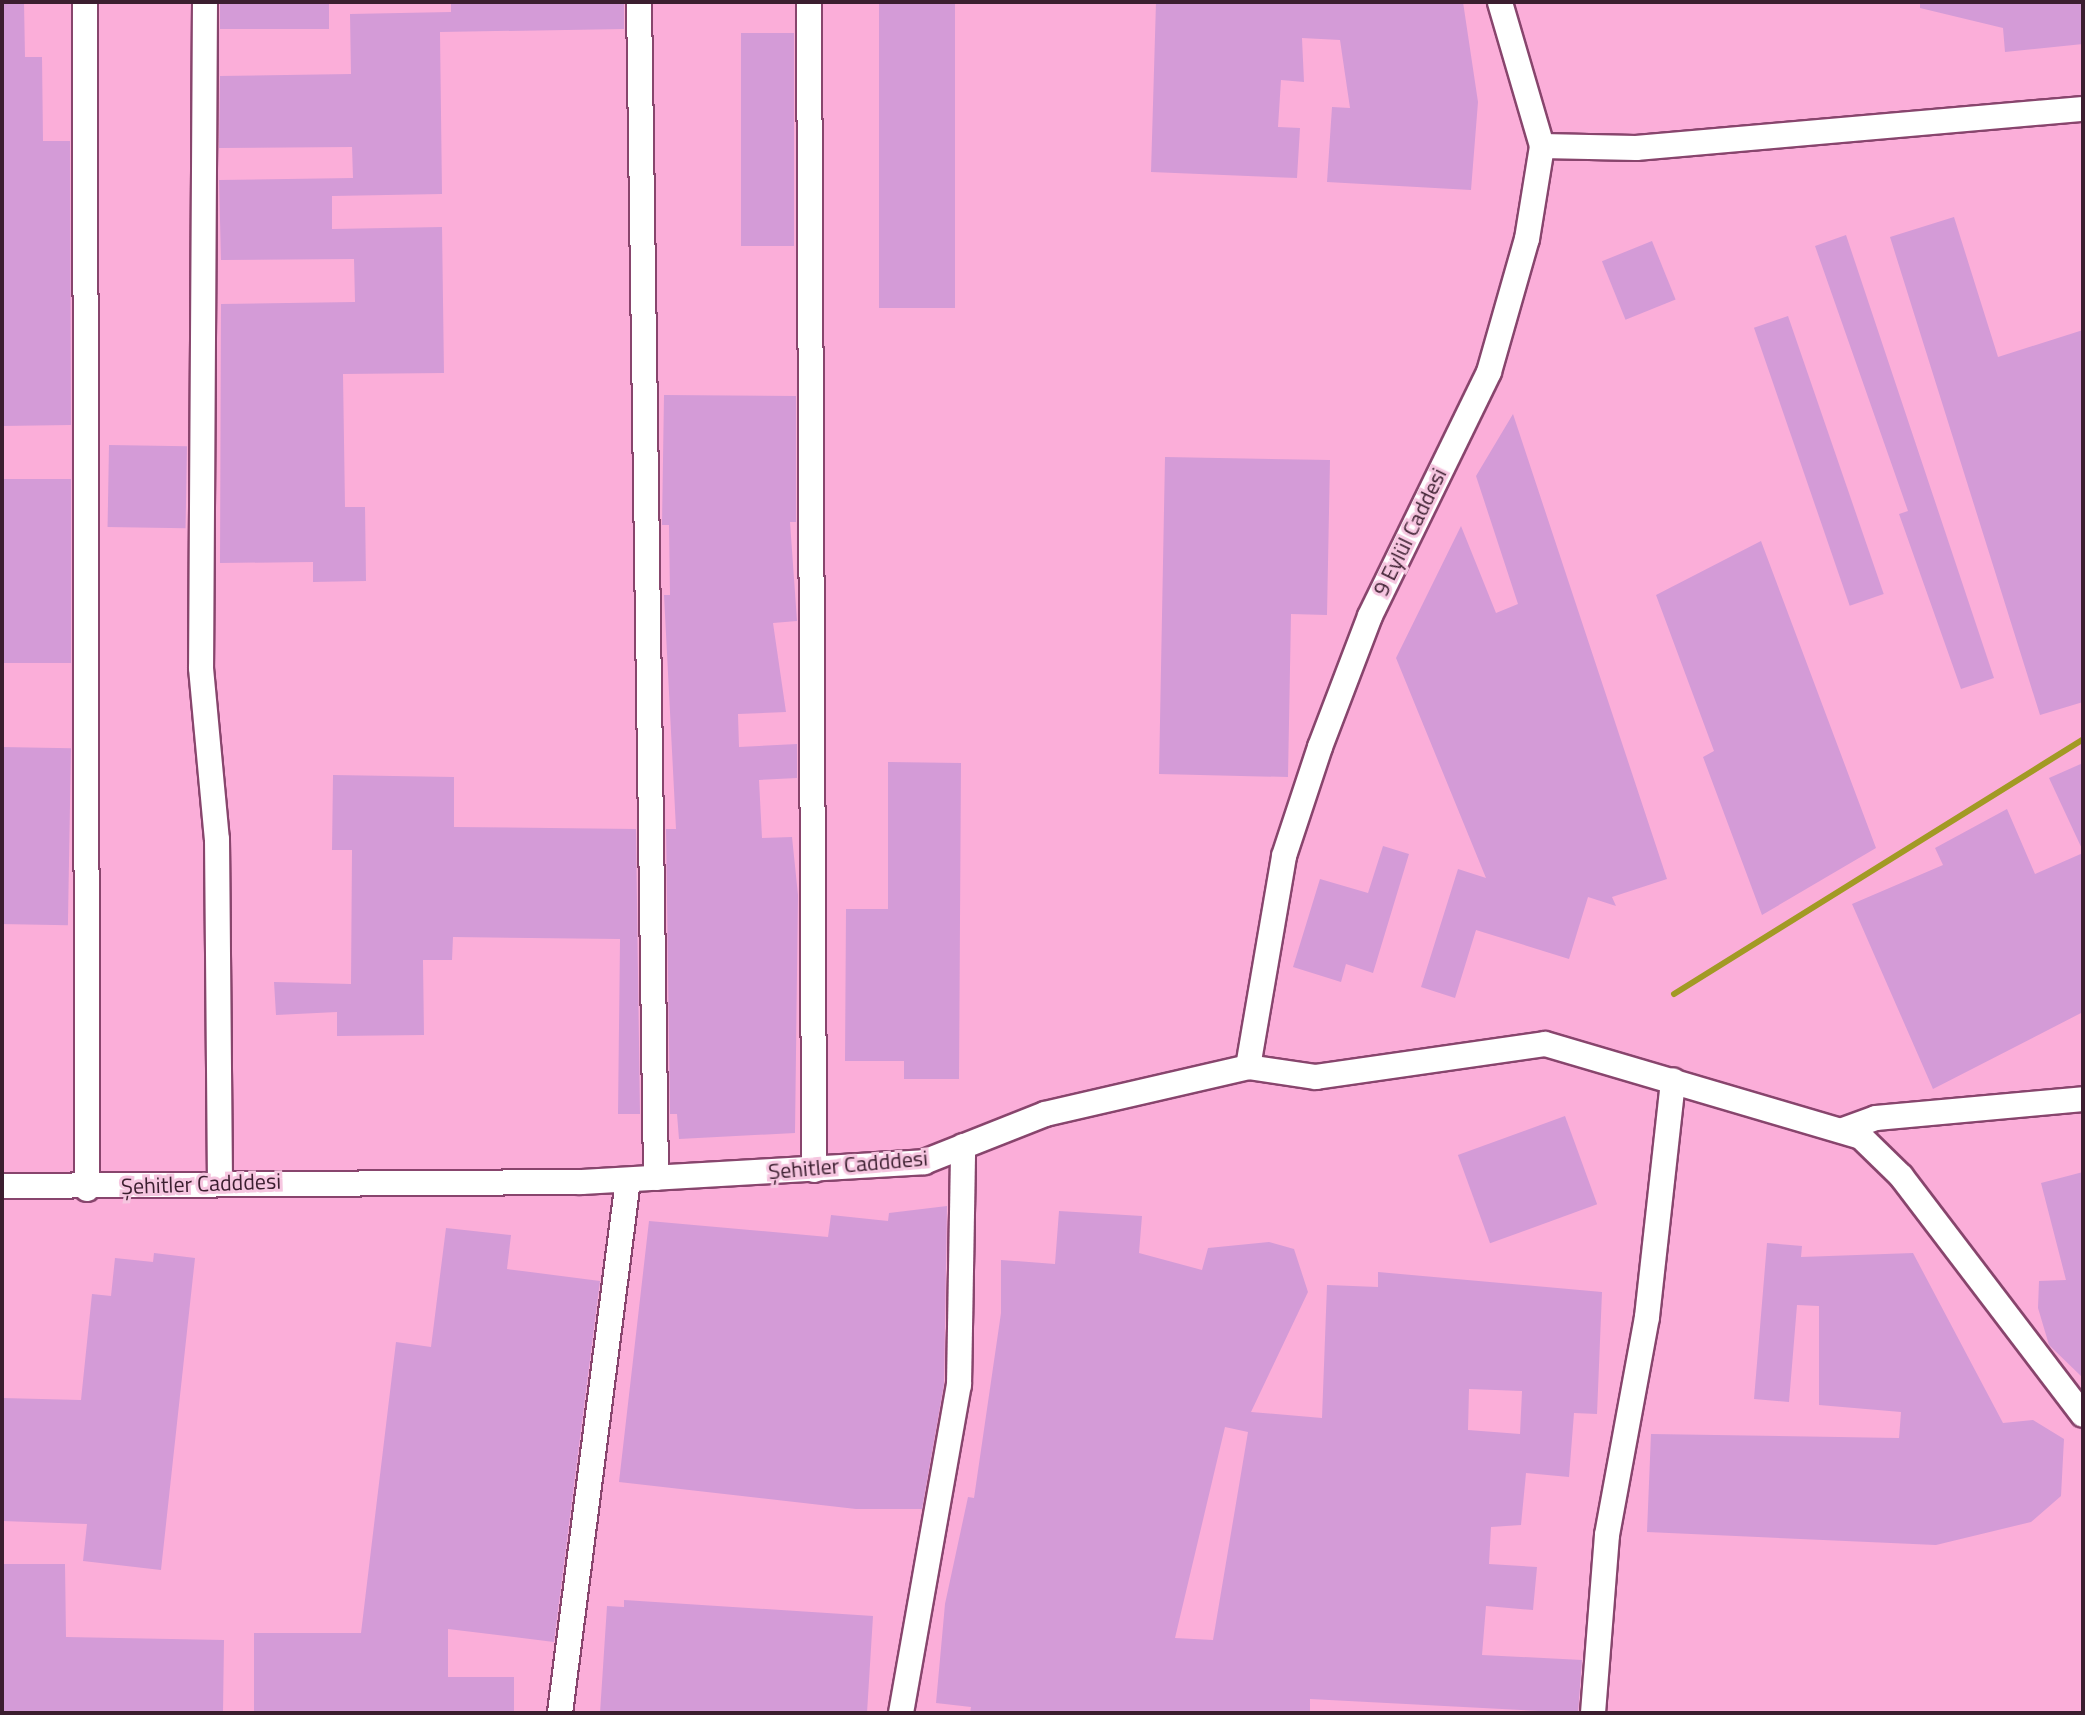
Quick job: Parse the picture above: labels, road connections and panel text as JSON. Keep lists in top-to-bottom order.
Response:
{
  "streets": {
    "street": ["9 Eylül Caddesi", "Şehitler Cadddesi"]
  },
  "crossings": [
    ["9 Eylül Caddesi", "Şehitler Cadddesi"]
  ]
}
